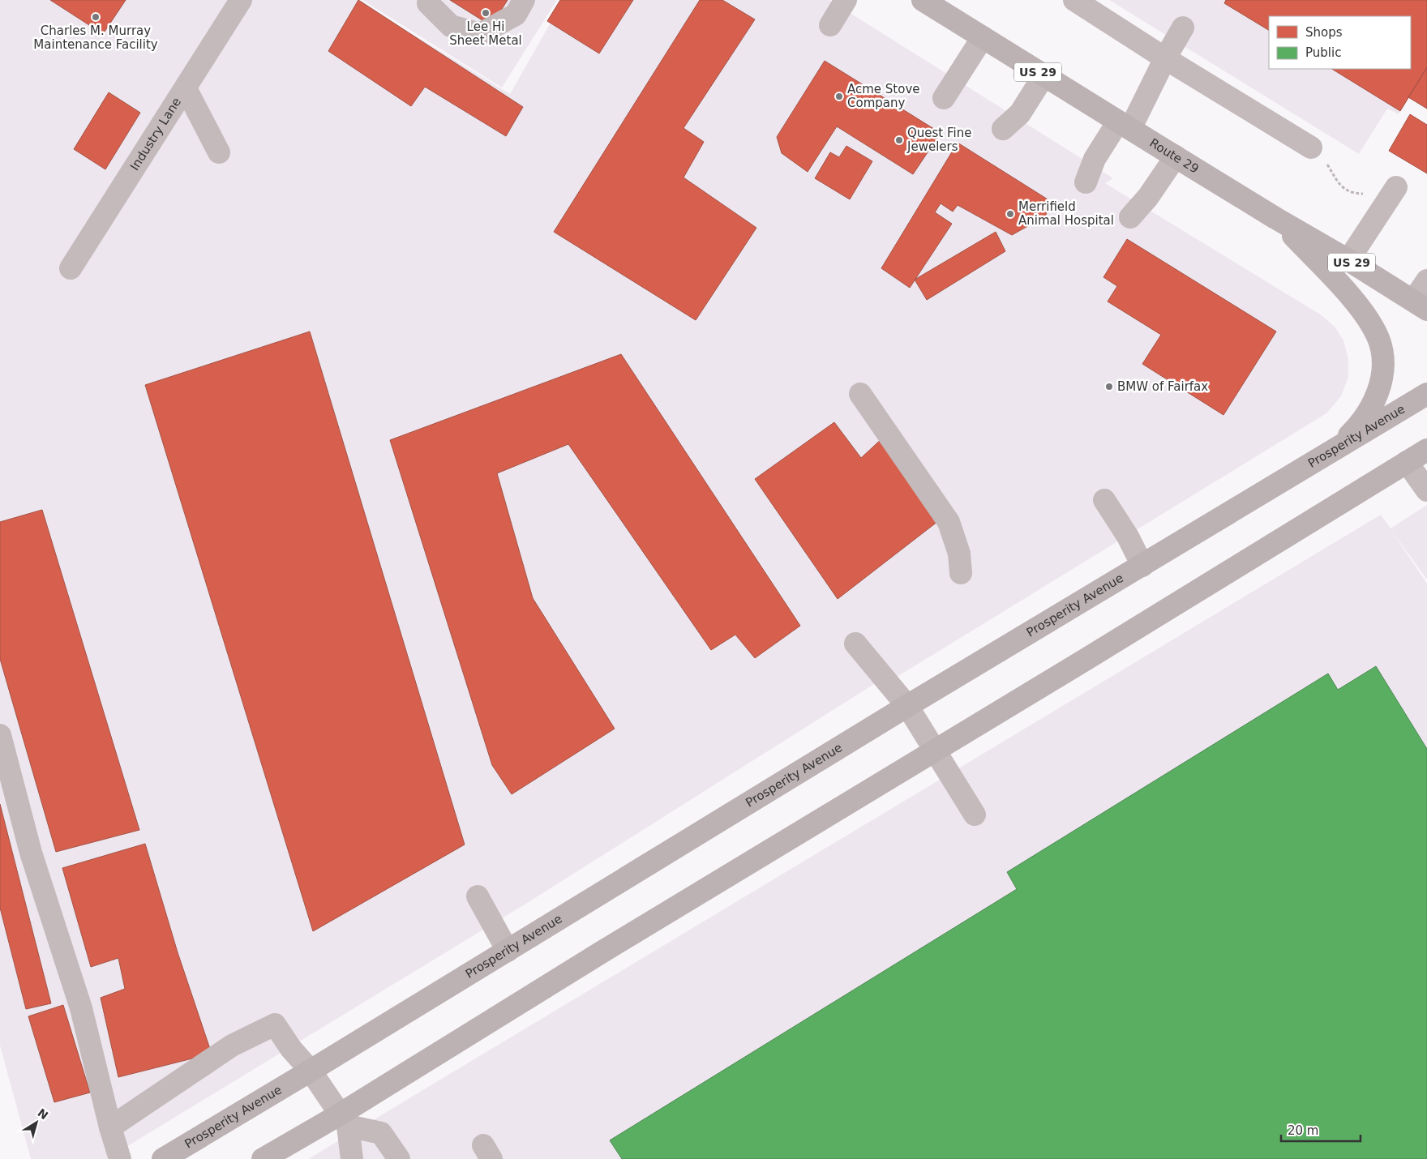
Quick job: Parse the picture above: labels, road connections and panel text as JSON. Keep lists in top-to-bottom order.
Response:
{
  "streets": {
    "main road": ["US 29", "Route 29", "Prosperity Avenue"],
    "street": ["Industry Lane"]
  },
  "places": [
    "Lee Hi Sheet Metal",
    "Charles M. Murray Maintenance Facility",
    "Acme Stove Company",
    "Quest Fine Jewelers",
    "Merrifield Animal Hospital",
    "BMW of Fairfax"
  ],
  "legend": ["Shops", "Public"],
  "scale_bar": "20 m",
  "north": "top right"
}
